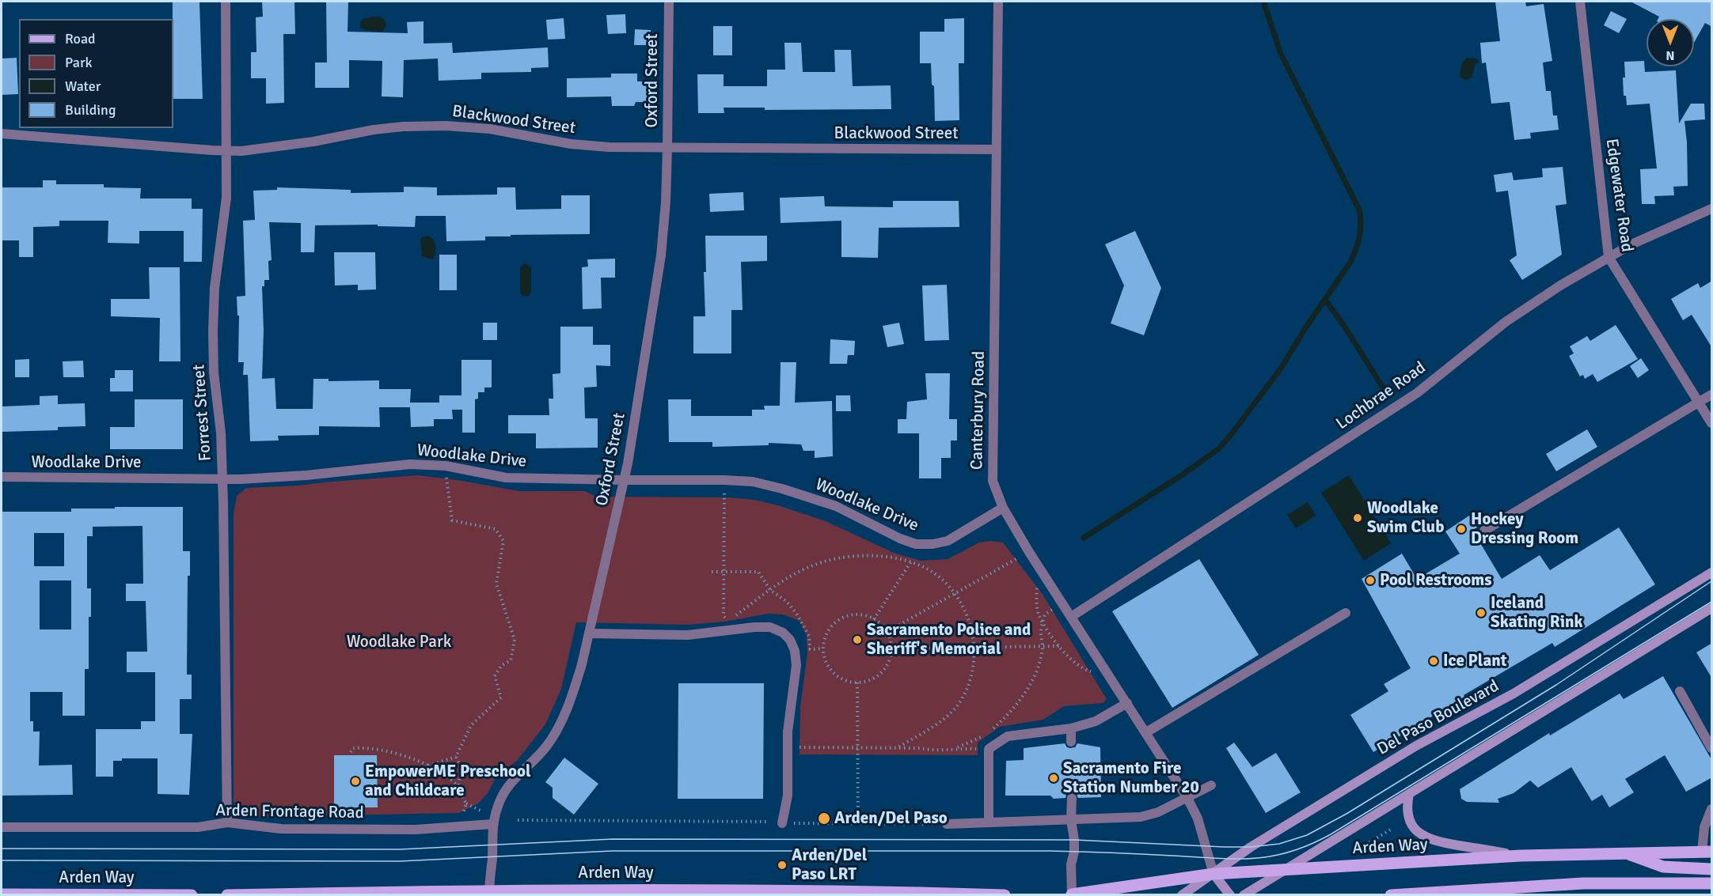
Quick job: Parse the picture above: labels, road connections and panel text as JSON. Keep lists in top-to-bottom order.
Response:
{
  "streets": {
    "main road": ["Del Paso Boulevard", "Arden Way"],
    "street": [
      "Oxford Street",
      "Blackwood Street",
      "Edgewater Road",
      "Lochbrae Road",
      "Canterbury Road",
      "Forrest Street",
      "Woodlake Drive",
      "Arden Frontage Road"
    ]
  },
  "crossings": [
    ["Oxford Street", "Blackwood Street"],
    ["Oxford Street", "Woodlake Drive"],
    ["Oxford Street", "Arden Frontage Road"],
    ["Oxford Street", "Arden Way"],
    ["Blackwood Street", "Canterbury Road"],
    ["Blackwood Street", "Forrest Street"],
    ["Edgewater Road", "Lochbrae Road"],
    ["Lochbrae Road", "Canterbury Road"],
    ["Canterbury Road", "Woodlake Drive"],
    ["Canterbury Road", "Del Paso Boulevard"],
    ["Canterbury Road", "Arden Way"],
    ["Forrest Street", "Woodlake Drive"],
    ["Forrest Street", "Arden Frontage Road"],
    ["Del Paso Boulevard", "Arden Way"]
  ],
  "parks": ["Woodlake Park"],
  "places": [
    "Woodlake Swim Club",
    "Hockey Dressing Room",
    "Pool Restrooms",
    "Iceland Skating Rink",
    "Sacramento Police and Sheriff's Memorial",
    "Ice Plant",
    "Sacramento Fire Station Number 20",
    "EmpowerME Preschool and Childcare",
    "Arden/Del Paso",
    "Arden/Del Paso LRT"
  ],
  "legend": [
    "Road",
    "Park",
    "Water",
    "Building"
  ],
  "north": "bottom"
}
